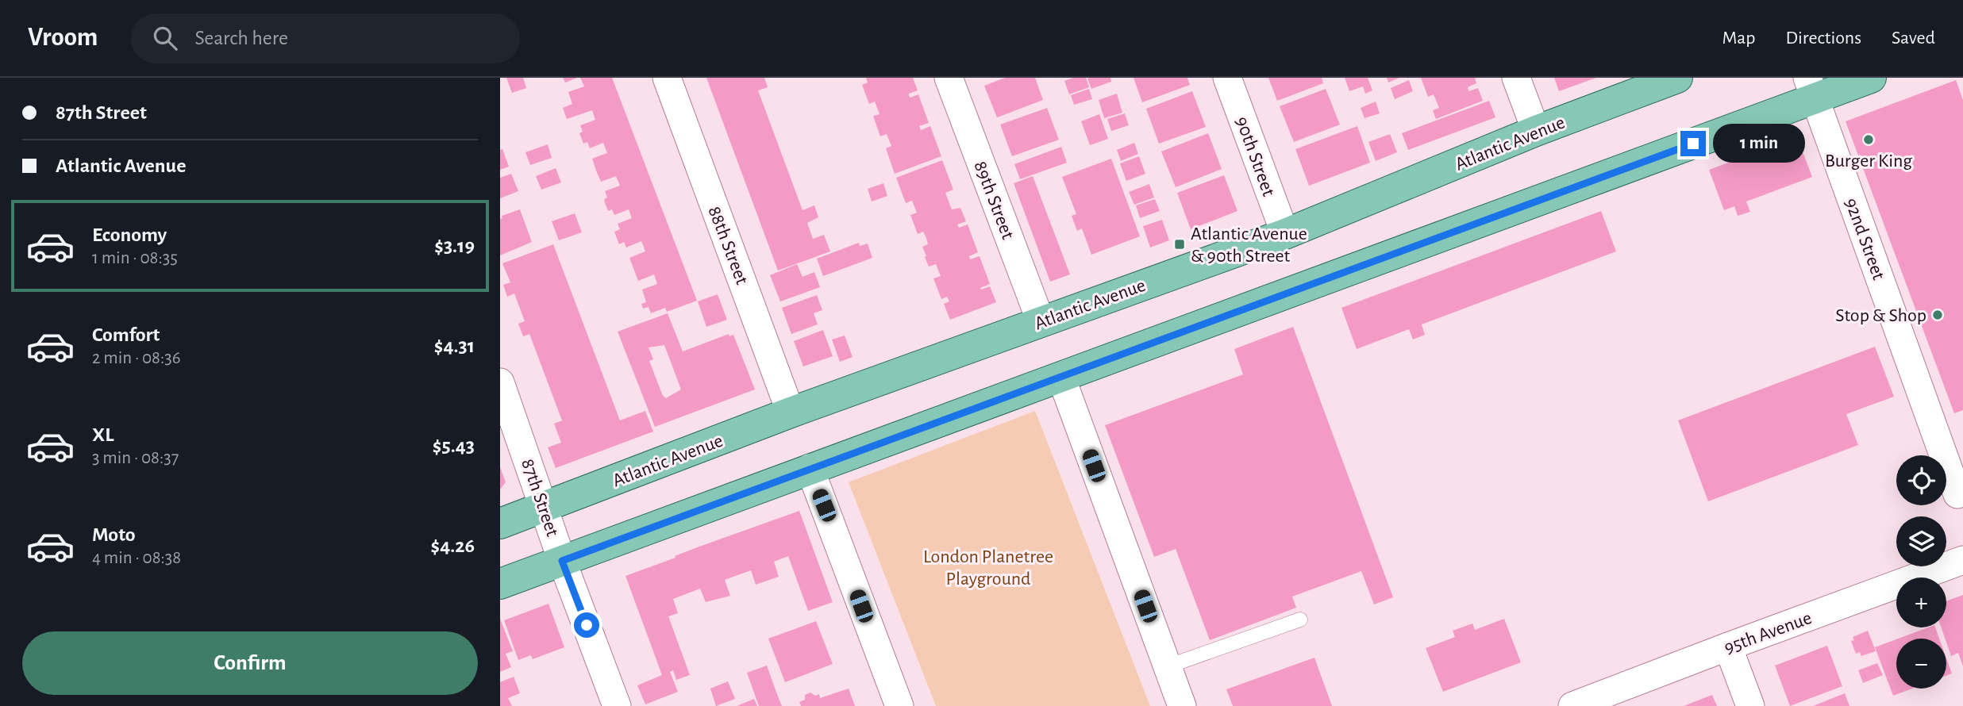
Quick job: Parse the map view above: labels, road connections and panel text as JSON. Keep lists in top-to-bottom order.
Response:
{
  "streets": {
    "main road": ["Atlantic Avenue"],
    "street": [
      "90th Street",
      "89th Street",
      "92nd Street",
      "88th Street",
      "87th Street",
      "95th Avenue"
    ]
  },
  "crossings": [
    ["Atlantic Avenue", "90th Street"],
    ["Atlantic Avenue", "89th Street"],
    ["Atlantic Avenue", "88th Street"],
    ["Atlantic Avenue", "87th Street"]
  ],
  "parks": ["London Planetree Playground"],
  "places": {
    "other": ["Burger King", "Stop & Shop"],
    "transit": ["Atlantic Avenue & 90th Street"]
  },
  "page": {
    "header": "Vroom",
    "search": "Search here",
    "nav": ["Map", "Directions", "Saved"],
    "banner": ["87th Street", "Atlantic Avenue"],
    "bubble": "1 min",
    "list": [
      {
        "name": "Economy",
        "note": "1 min · 08:35",
        "value": "$3.19"
      },
      {
        "name": "Comfort",
        "note": "2 min · 08:36",
        "value": "$4.31"
      },
      {
        "name": "XL",
        "note": "3 min · 08:37",
        "value": "$5.43"
      },
      {
        "name": "Moto",
        "note": "4 min · 08:38",
        "value": "$4.26"
      }
    ],
    "map_buttons": ["+", "−"],
    "buttons": "Confirm"
  }
}
